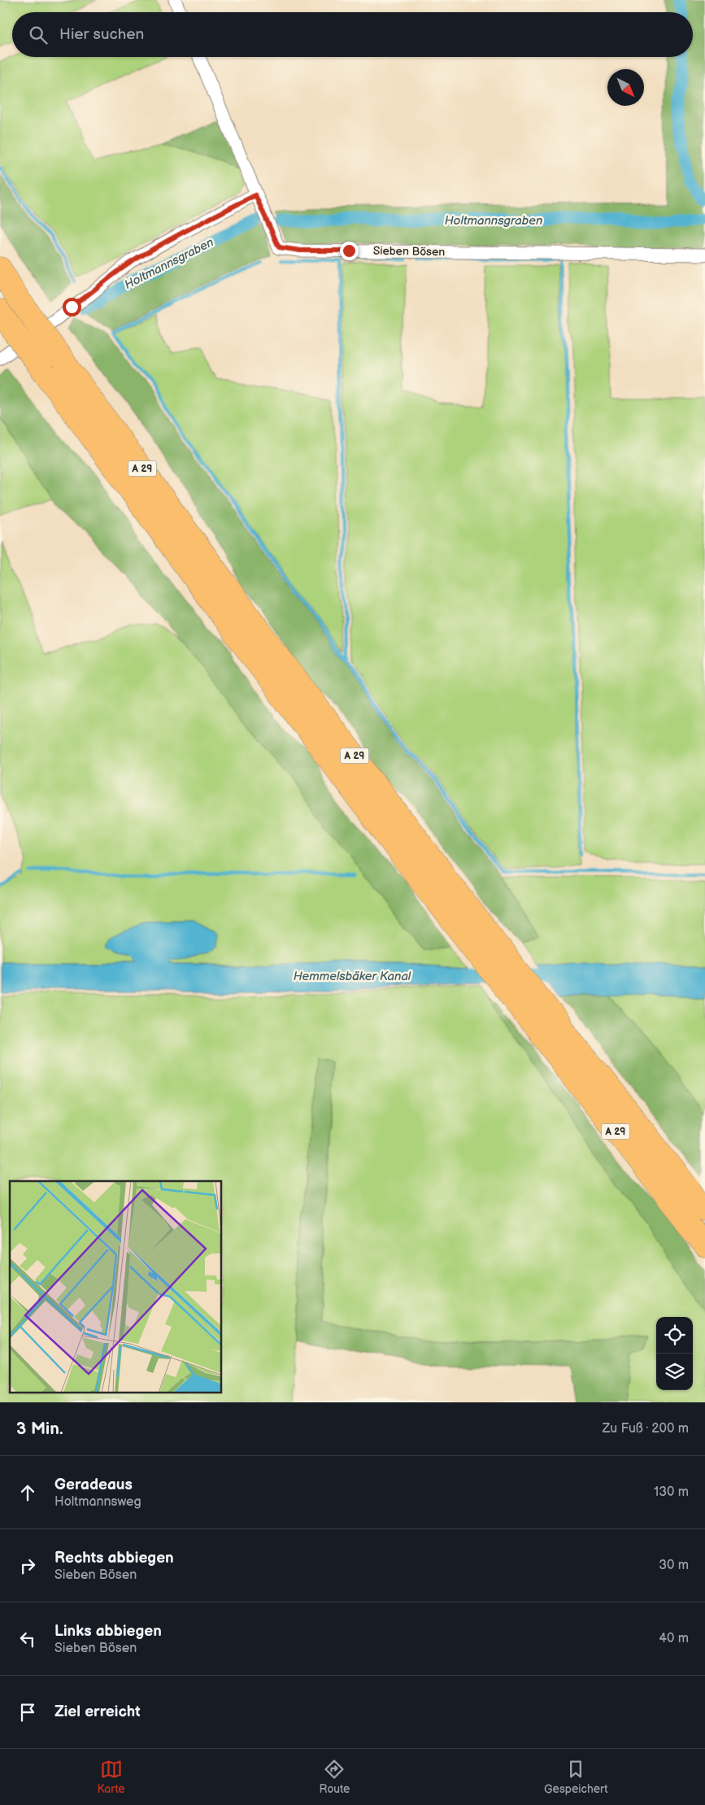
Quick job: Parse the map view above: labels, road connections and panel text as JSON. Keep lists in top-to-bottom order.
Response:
{
  "streets": {
    "highway": ["A 29"],
    "street": ["Sieben Bösen"]
  },
  "water": ["Holtmannsgraben", "Hemmelsbäker Kanal"],
  "north": "bottom right",
  "page": {
    "search": "Hier suchen",
    "heading": ["3 Min.", "Zu Fuß · 200 m"],
    "list": [
      ["Geradeaus", "Holtmannsweg", "130 m"],
      ["Rechts abbiegen", "Sieben Bösen", "30 m"],
      ["Links abbiegen", "Sieben Bösen", "40 m"],
      "Ziel erreicht"
    ],
    "nav": ["Karte", "Route", "Gespeichert"]
  }
}
